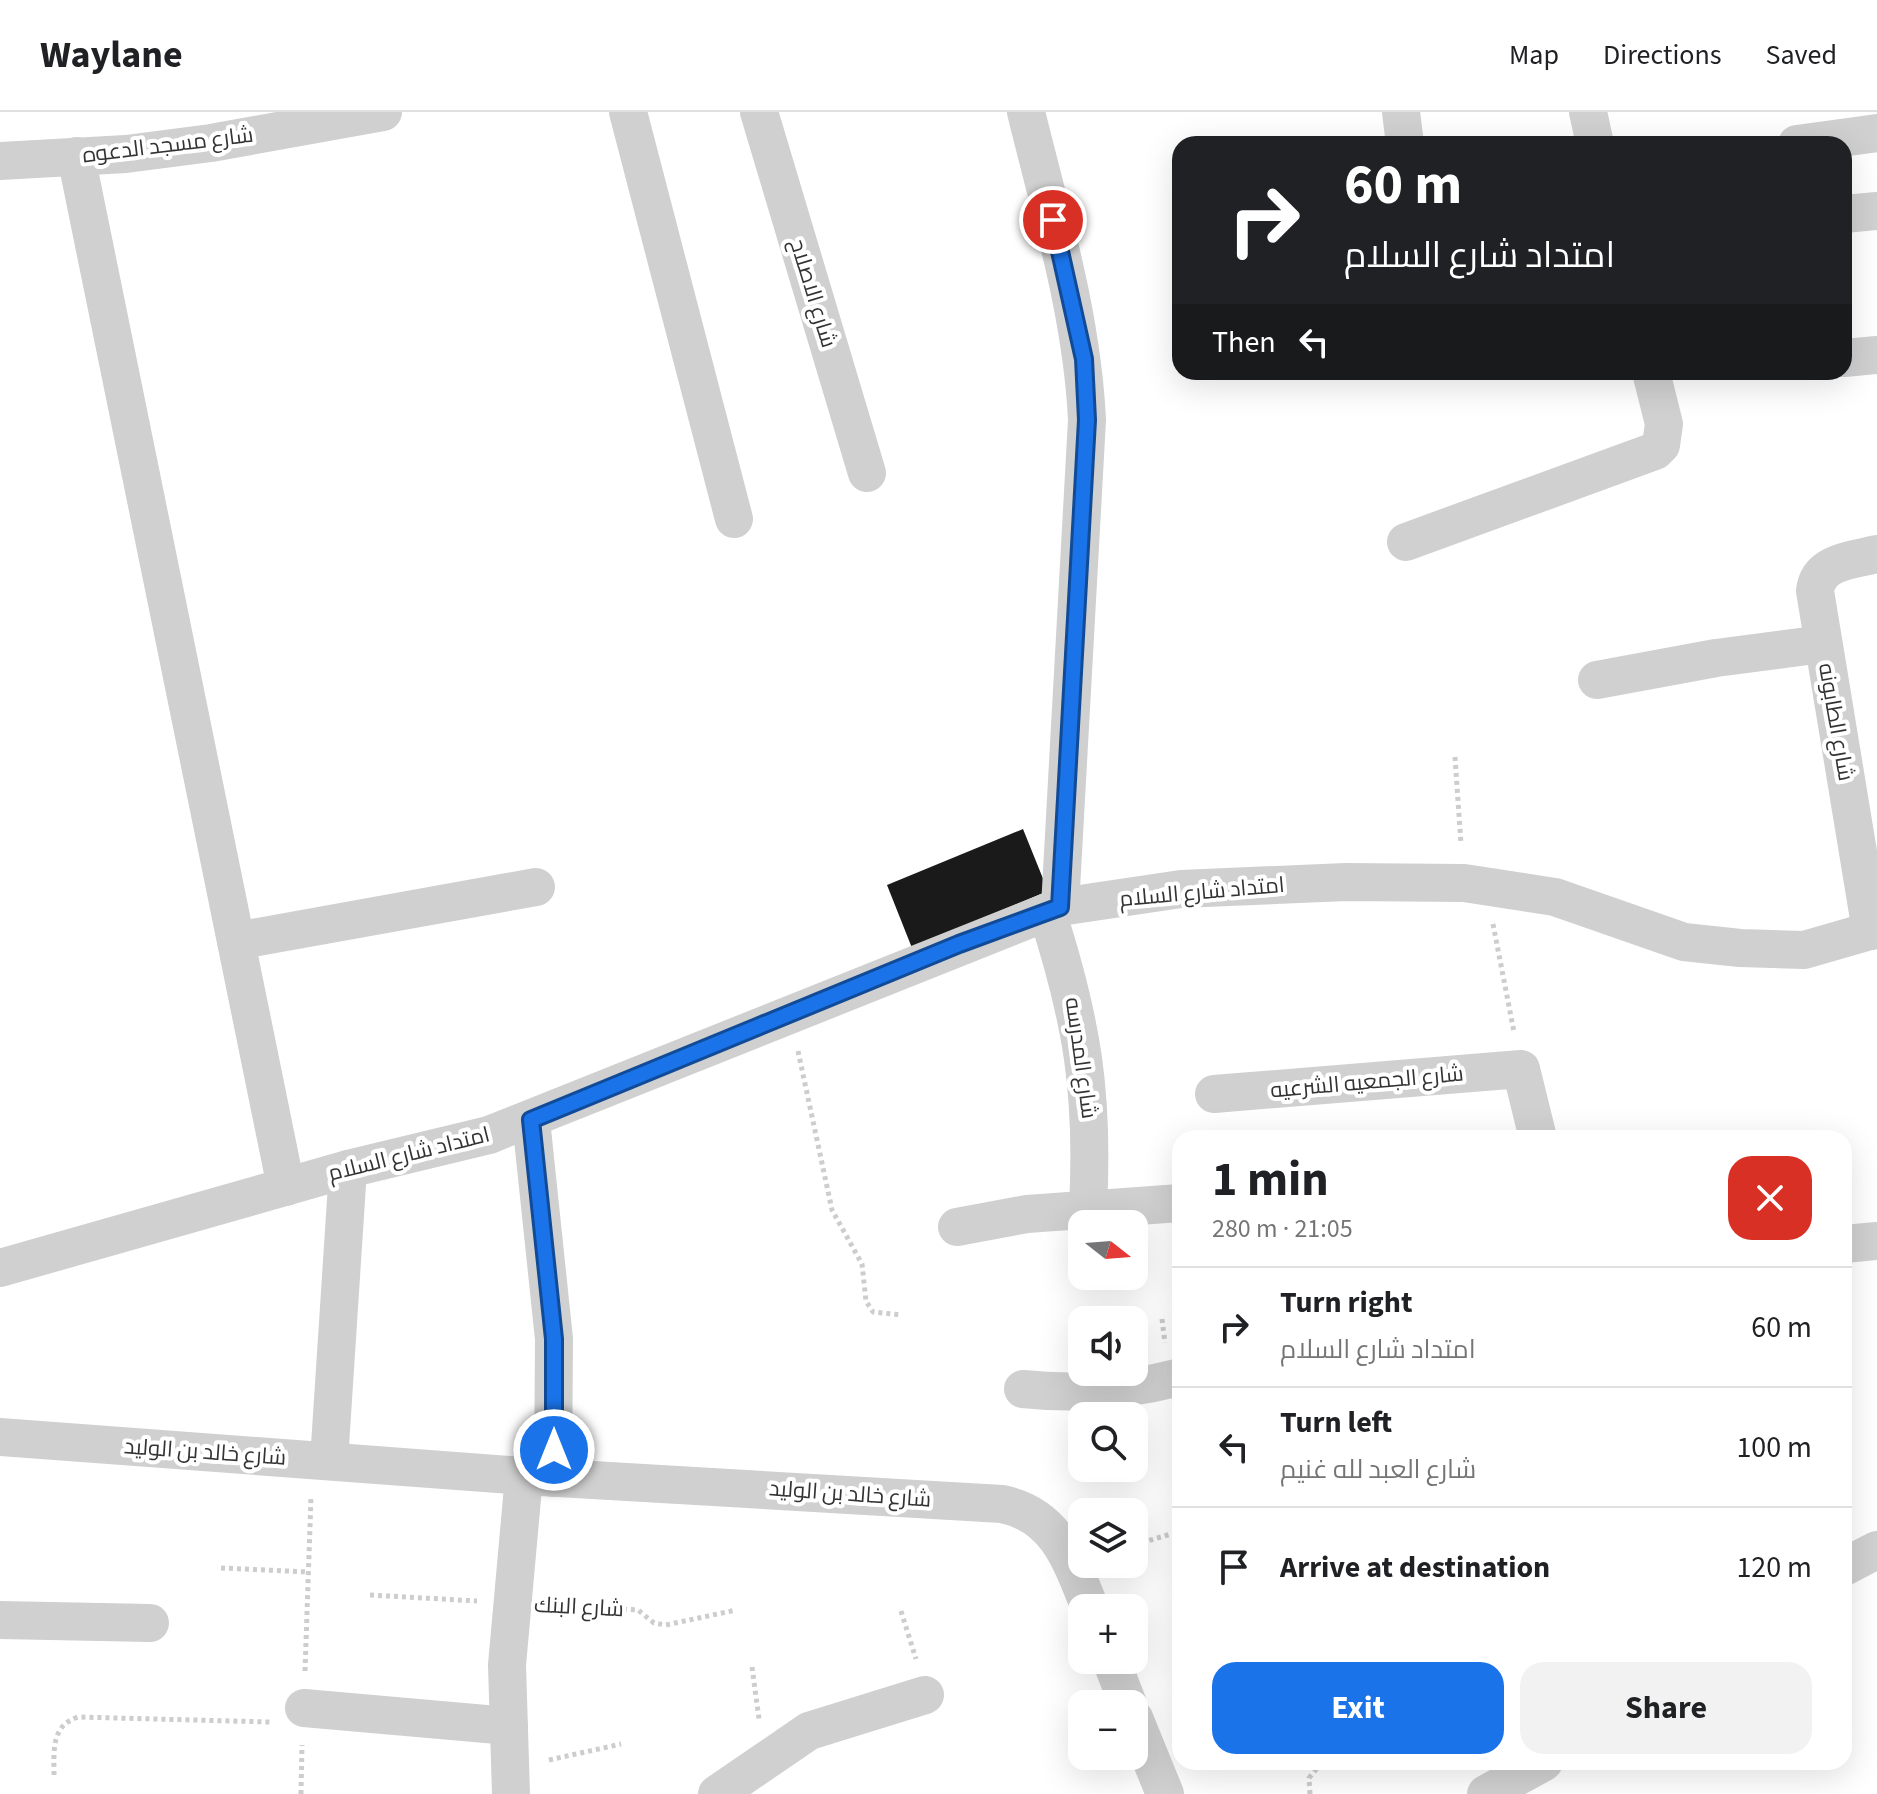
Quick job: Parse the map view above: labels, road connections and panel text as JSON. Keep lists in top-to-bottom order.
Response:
{
  "streets": {
    "street": [
      "شارع مسجد الدعوه",
      "شارع الاصلاح",
      "شارع الطابونه",
      "امتداد شارع السلام",
      "شارع المدرسه",
      "شارع الجمعيه الشرعيه",
      "شارع خالد بن الوليد",
      "شارع البنك"
    ]
  },
  "crossings": [
    ["شارع الطابونه", "امتداد شارع السلام"],
    ["امتداد شارع السلام", "شارع المدرسه"],
    ["شارع خالد بن الوليد", "شارع البنك"]
  ],
  "north": "right",
  "page": {
    "header": "Waylane",
    "nav": ["Map", "Directions", "Saved"],
    "turn": ["60 m", "امتداد شارع السلام"],
    "then": "Then",
    "heading": ["1 min", "280 m · 21:05"],
    "map_buttons": ["+", "−"],
    "list": [
      {
        "name": "Turn right",
        "note": "امتداد شارع السلام",
        "value": "60 m"
      },
      {
        "name": "Turn left",
        "note": "شارع العبد لله غنيم",
        "value": "100 m"
      },
      {
        "name": "Arrive at destination",
        "value": "120 m"
      }
    ],
    "buttons": ["Exit", "Share"]
  }
}
